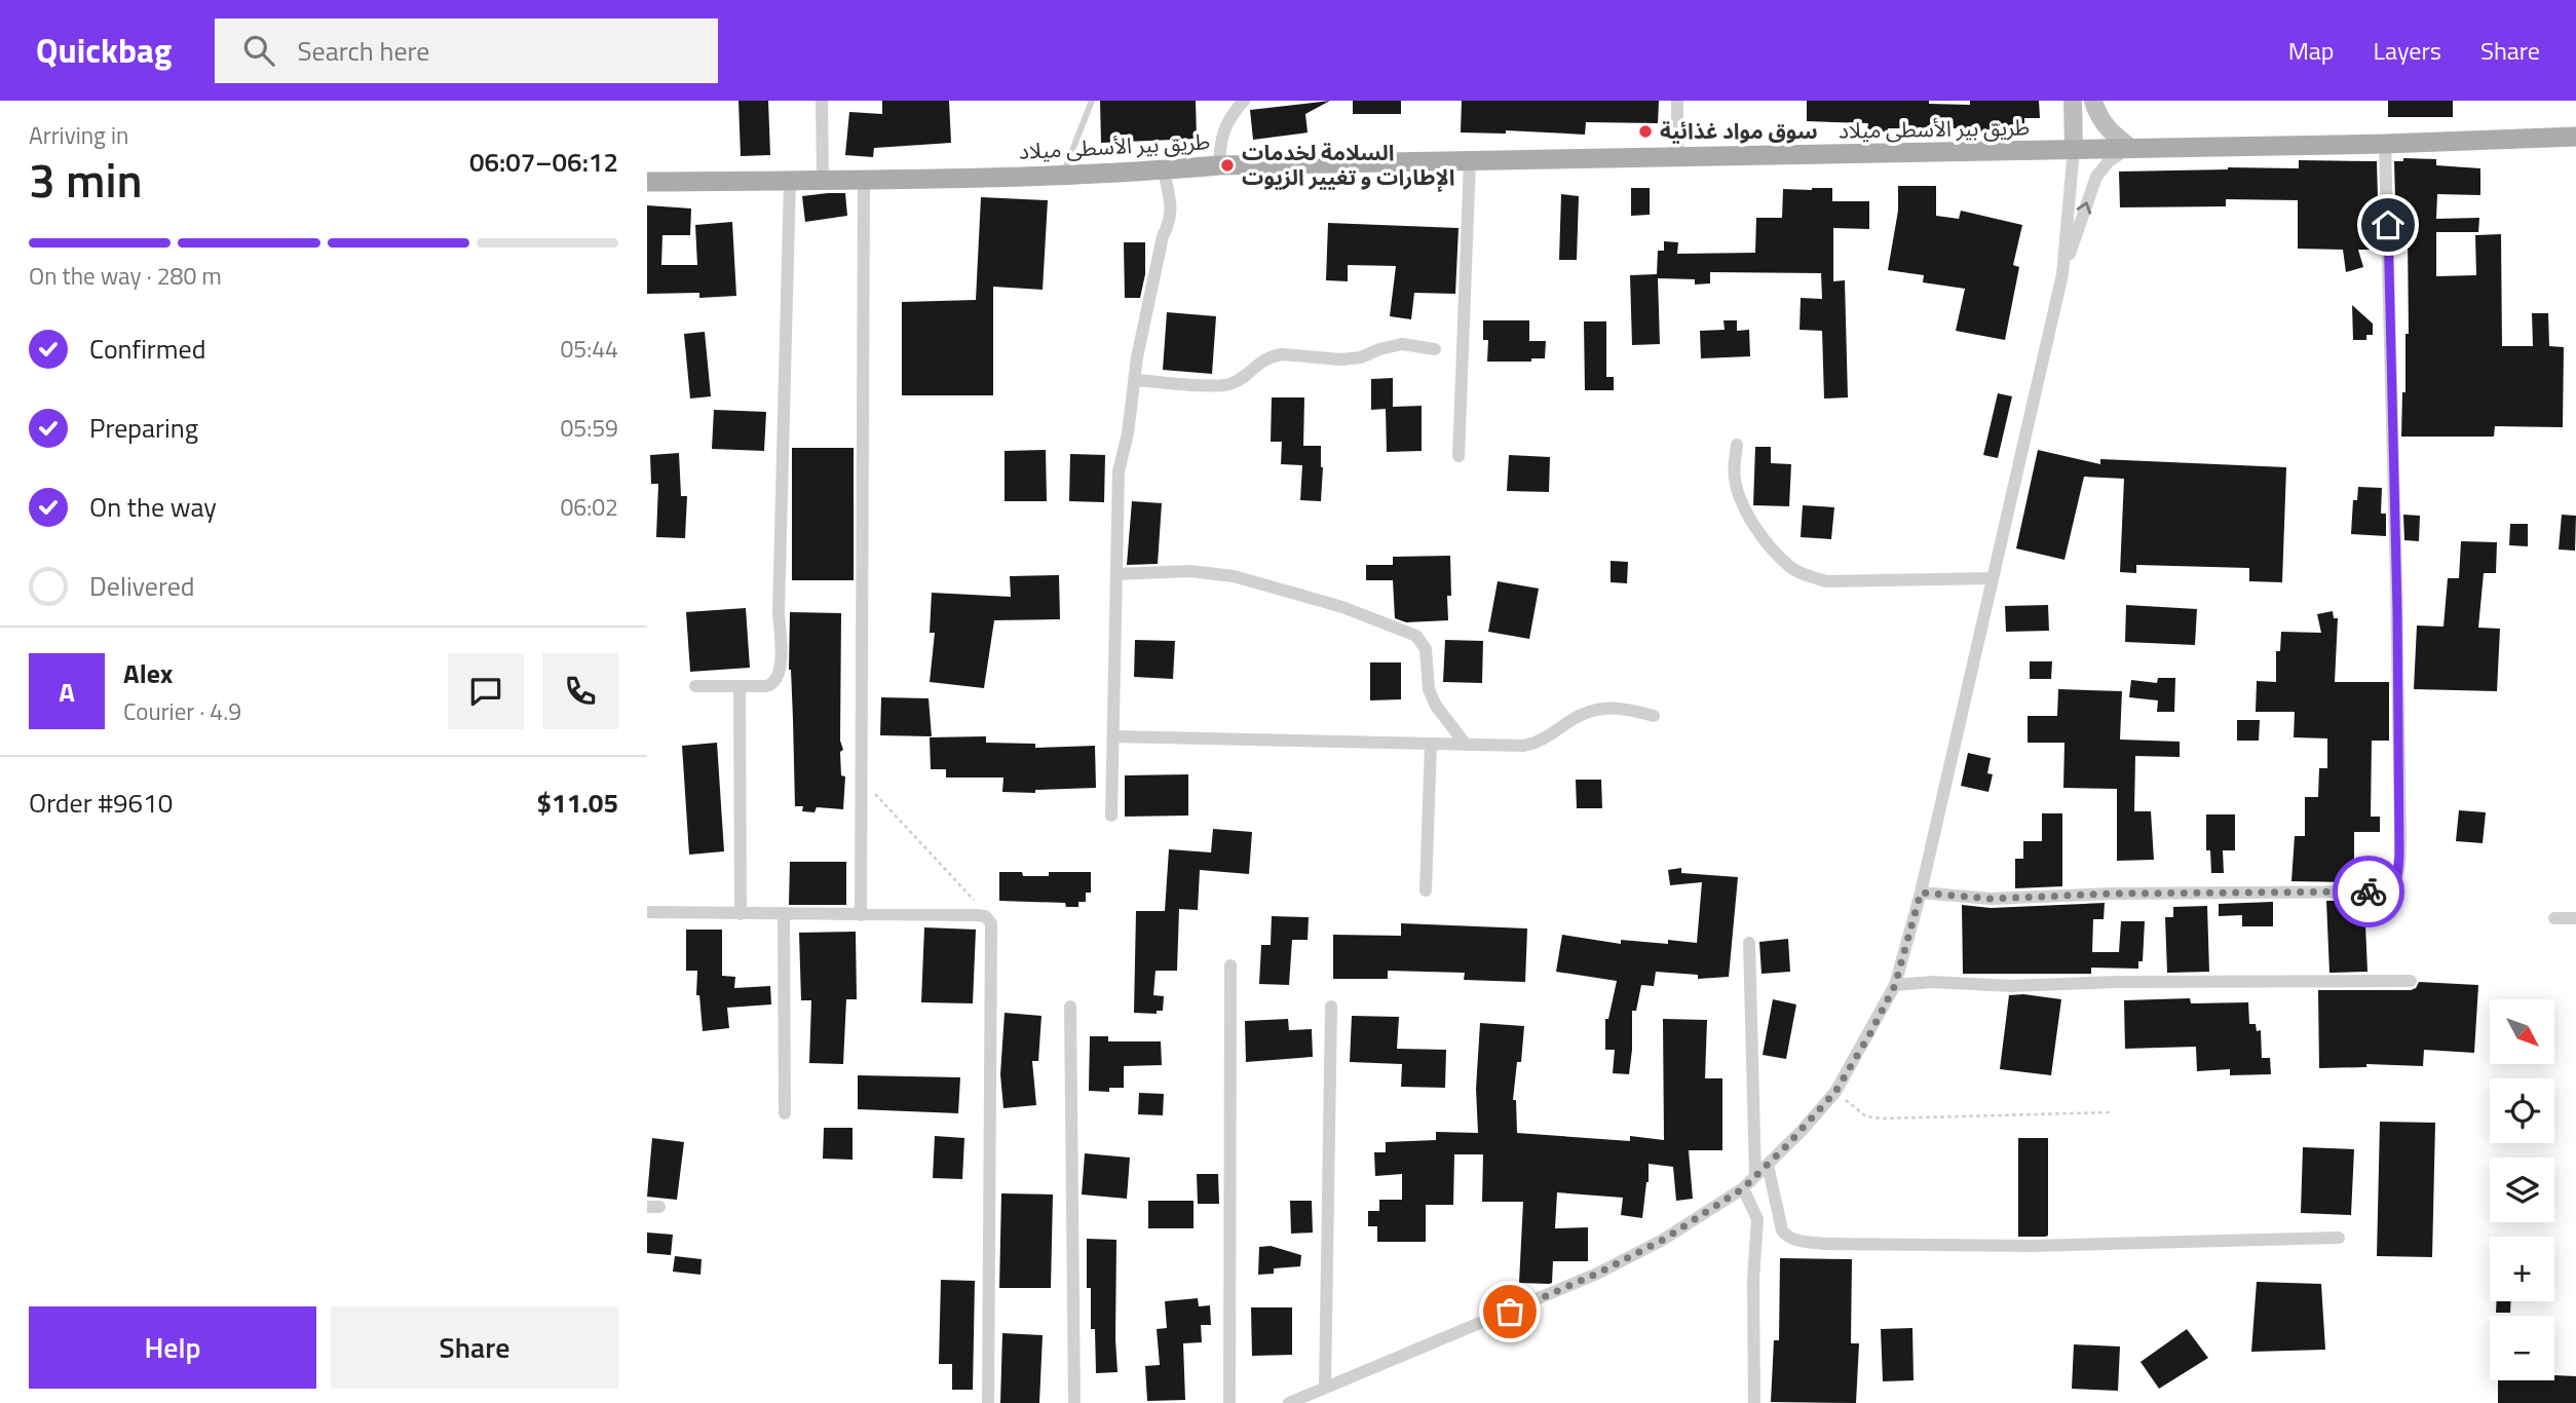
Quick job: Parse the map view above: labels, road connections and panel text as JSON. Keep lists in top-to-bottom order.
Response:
{
  "streets": {
    "main road": ["طريق بير الأسطى ميلاد"]
  },
  "places": ["سوق مواد غذائية", "السلامة لخدمات الإطارات و تغيير الزيوت"],
  "north": "bottom right",
  "page": {
    "header": "Quickbag",
    "search": "Search here",
    "nav": ["Map", "Layers", "Share"],
    "heading": ["3 min", "Arriving in", "06:07–06:12"],
    "panel": [
      "Alex",
      "Courier · 4.9",
      "Order #9610",
      "$11.05"
    ],
    "bar": "On the way · 280 m",
    "list": [
      ["Confirmed", "05:44"],
      ["Preparing", "05:59"],
      ["On the way", "06:02"],
      "Delivered"
    ],
    "round": "A",
    "map_buttons": ["+", "−"],
    "buttons": ["Help", "Share"]
  }
}
